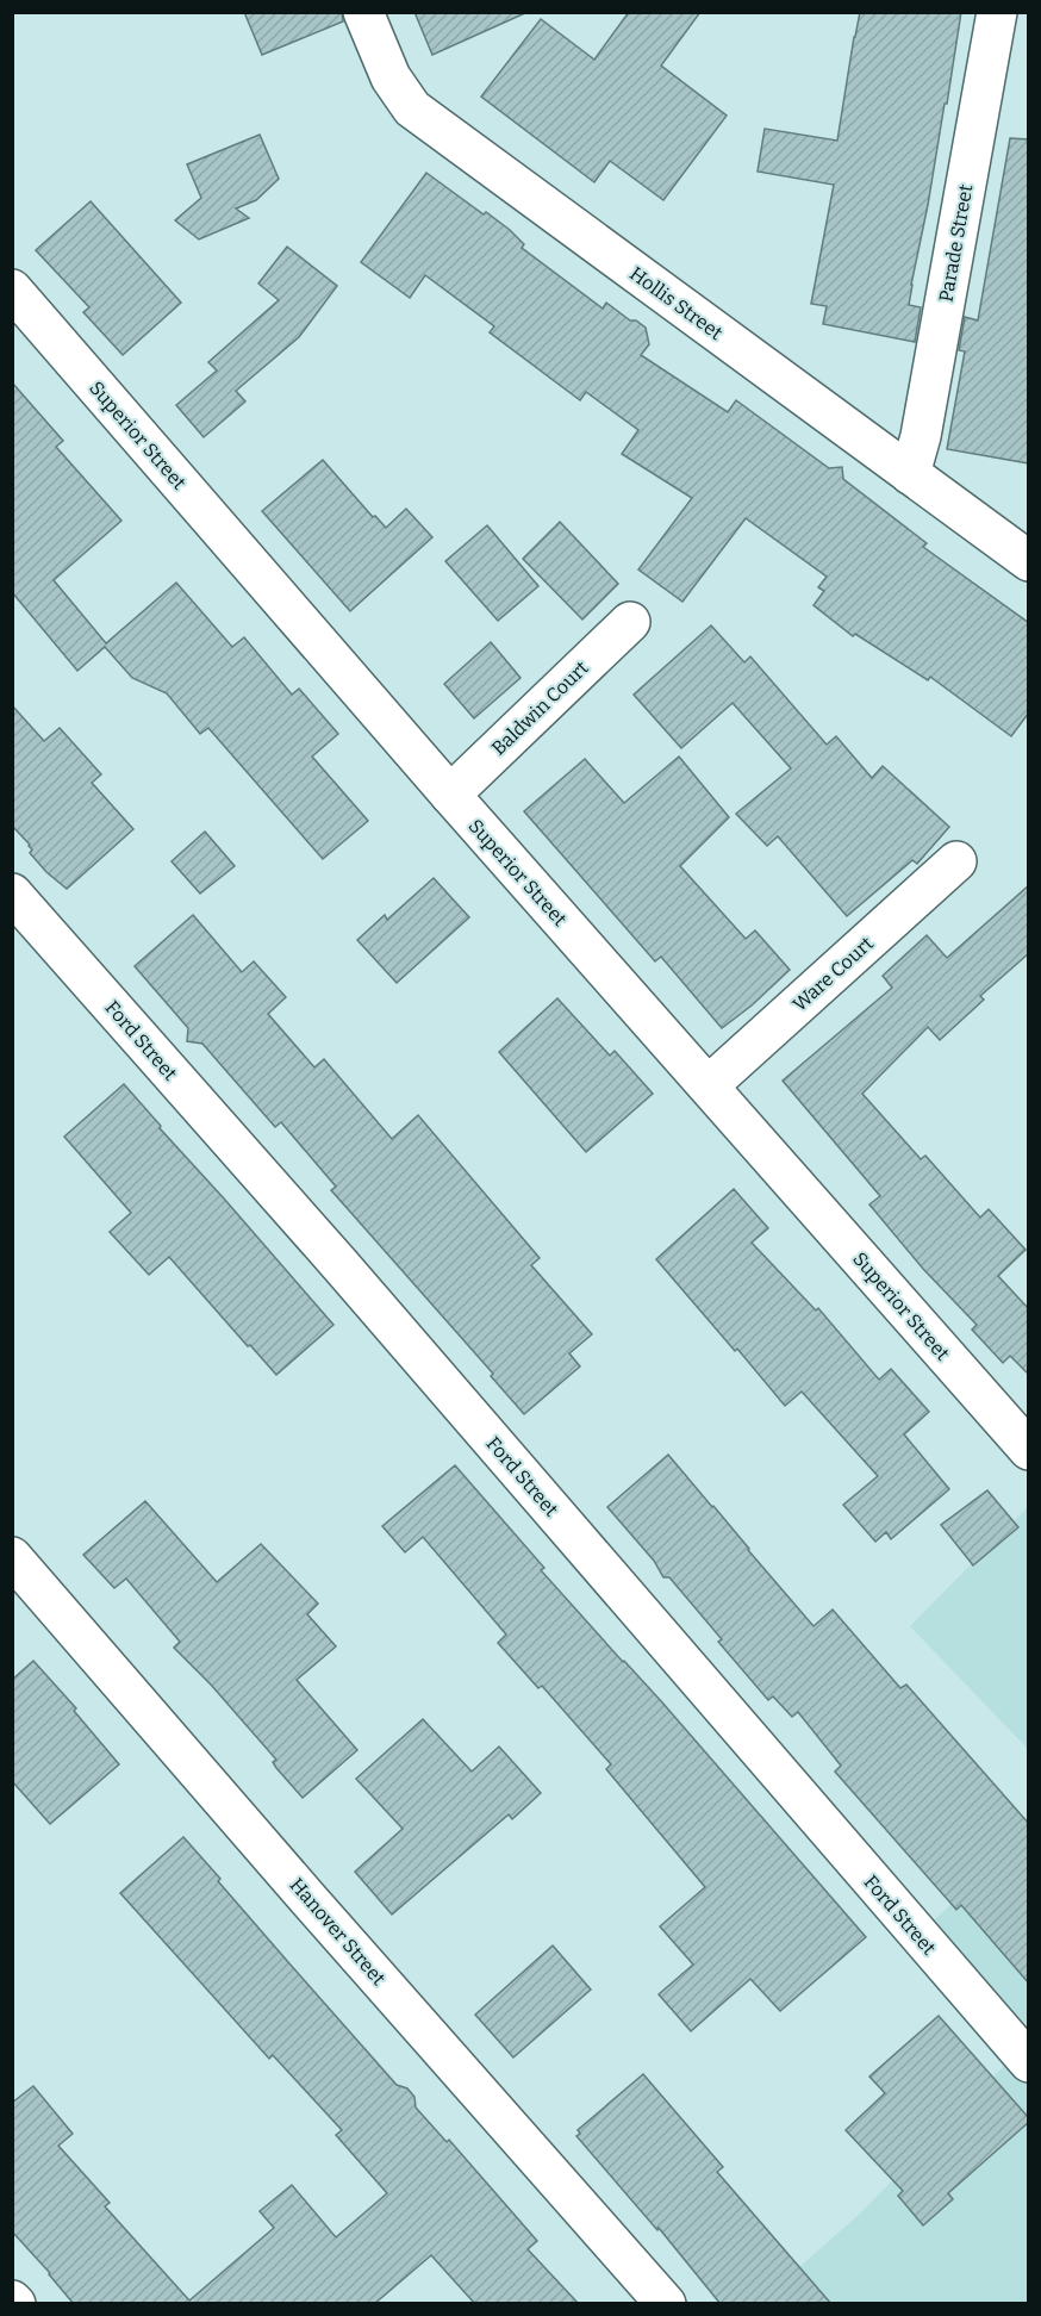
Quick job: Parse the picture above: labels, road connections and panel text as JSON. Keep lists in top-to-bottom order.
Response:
{
  "streets": {
    "street": [
      "Parade Street",
      "Hollis Street",
      "Superior Street",
      "Baldwin Court",
      "Ware Court",
      "Ford Street",
      "Hanover Street"
    ]
  },
  "crossings": [
    ["Parade Street", "Hollis Street"],
    ["Superior Street", "Baldwin Court"],
    ["Superior Street", "Ware Court"]
  ]
}
